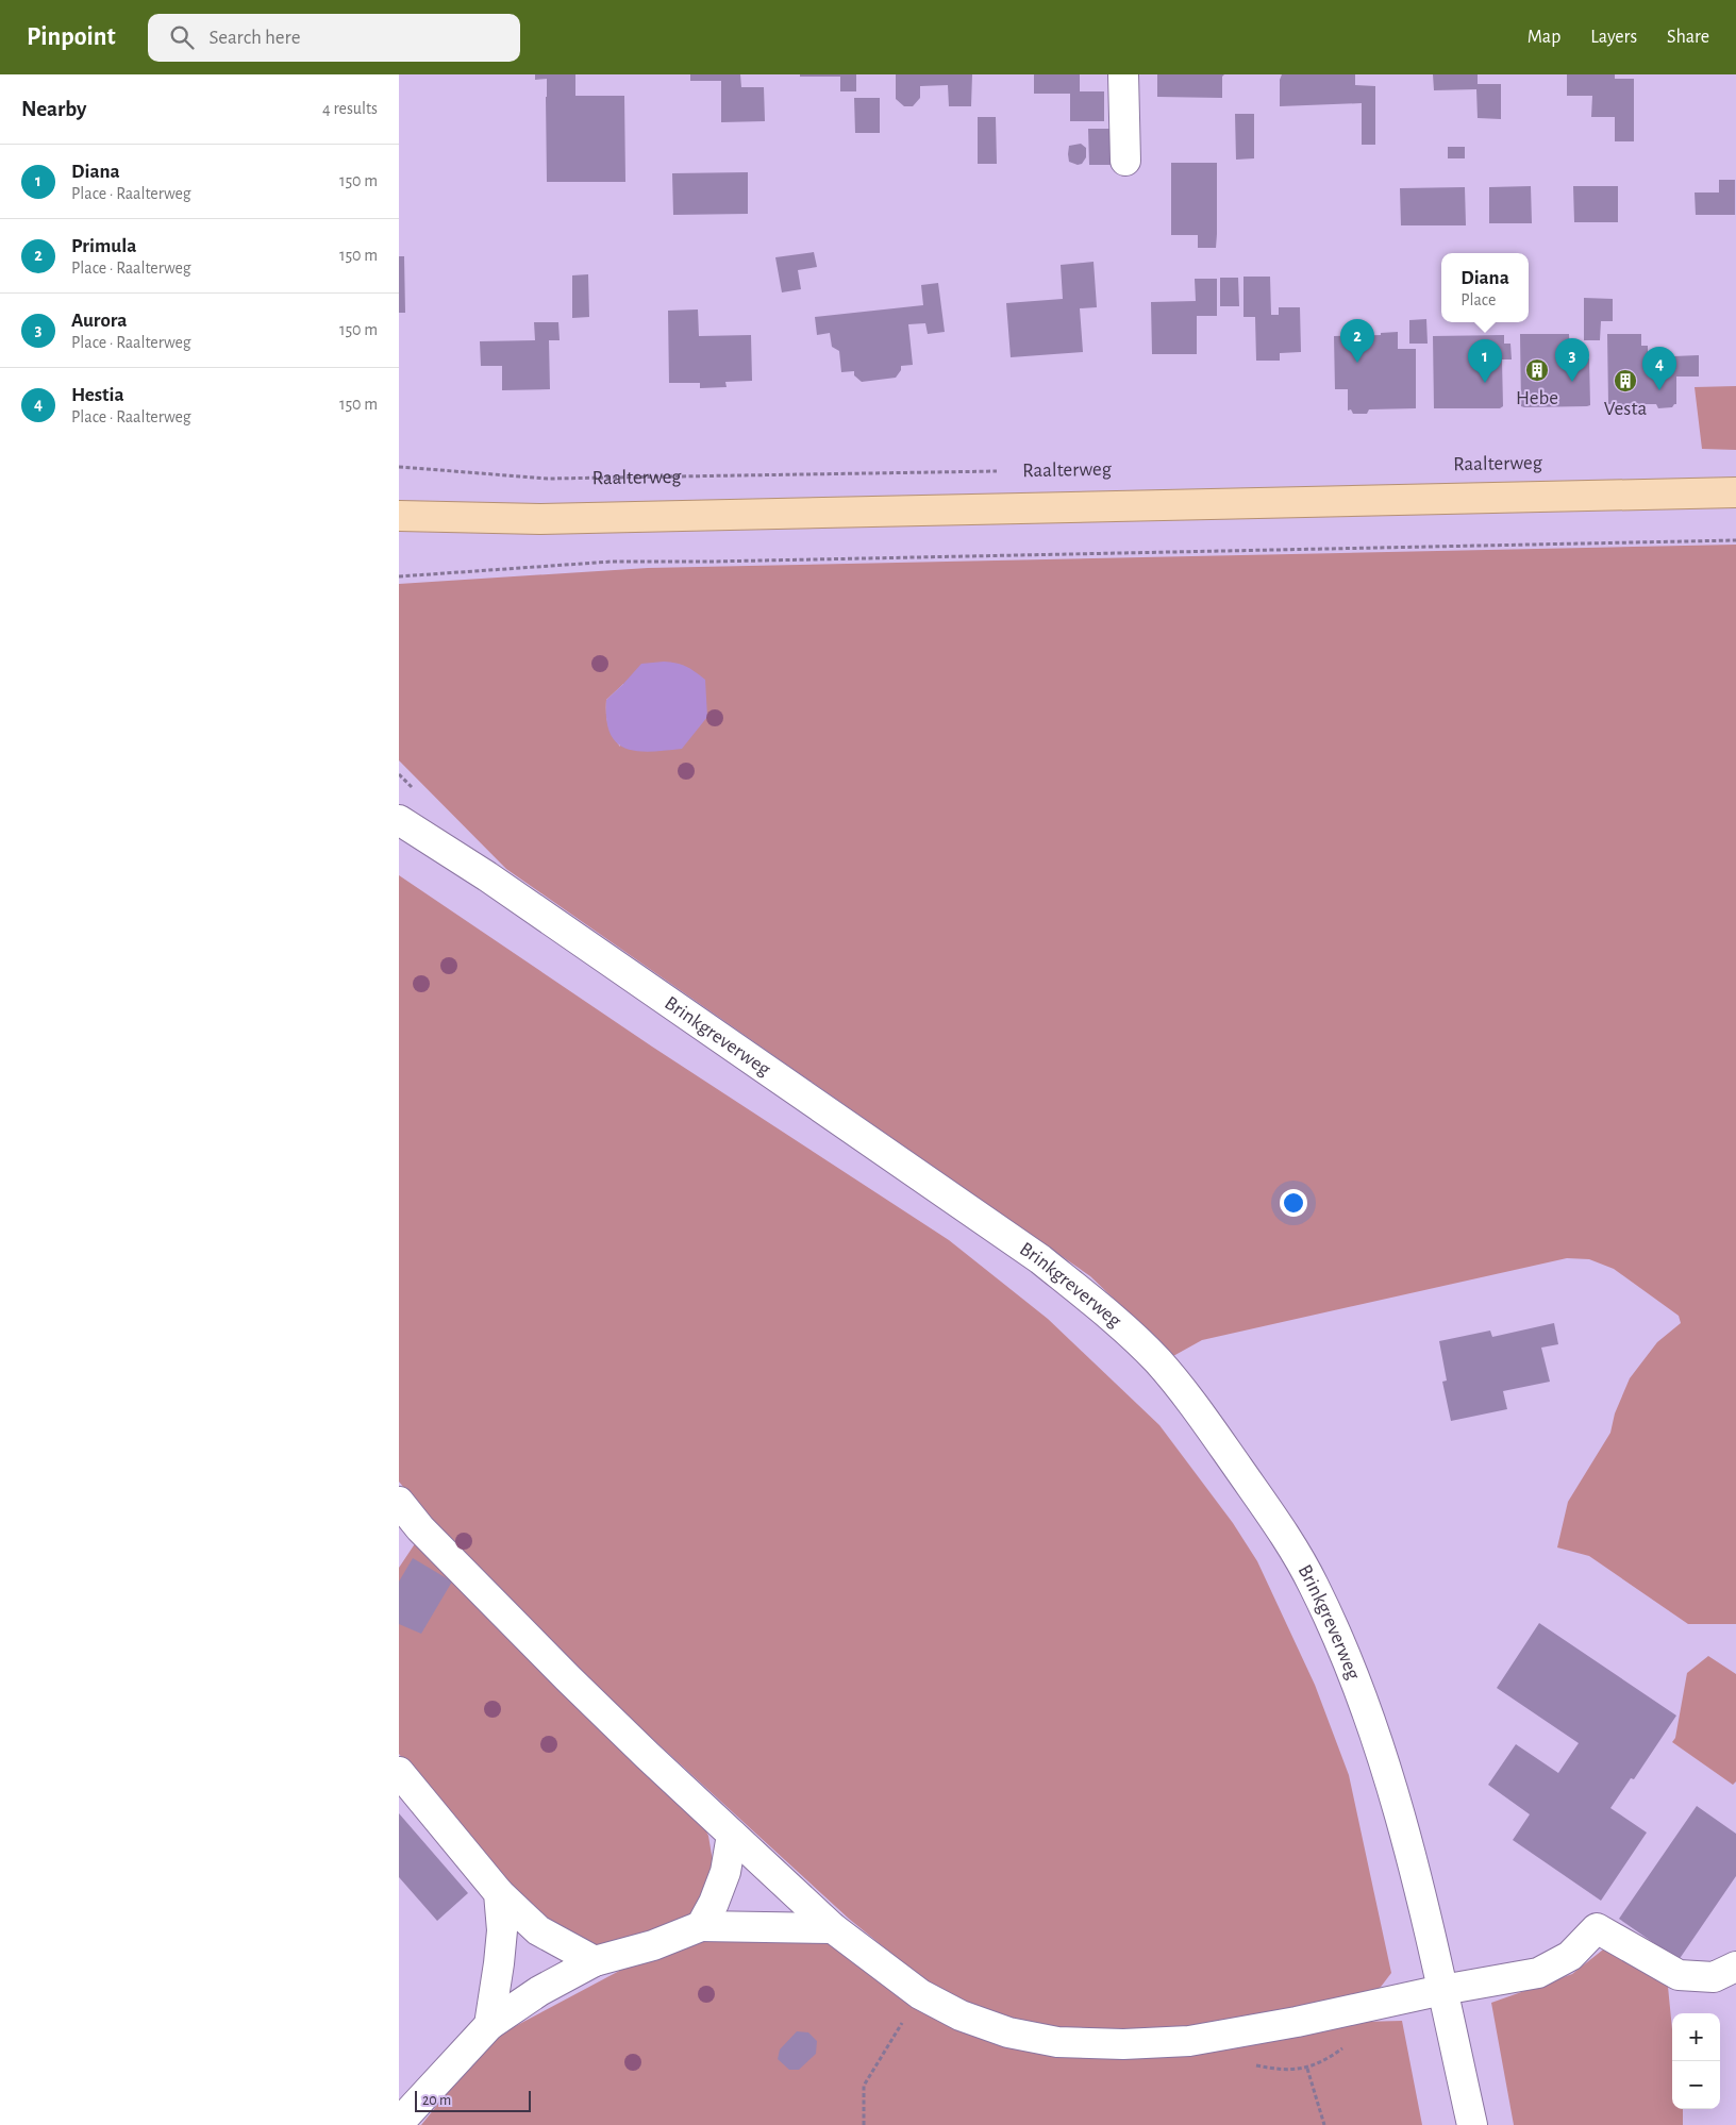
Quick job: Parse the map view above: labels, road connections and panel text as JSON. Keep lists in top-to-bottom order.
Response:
{
  "streets": {
    "main road": ["Raalterweg"],
    "street": ["Brinkgreverweg"]
  },
  "places": {
    "building": ["Hebe", "Vesta"]
  },
  "scale_bar": "20 m",
  "page": {
    "header": "Pinpoint",
    "search": "Search here",
    "nav": ["Map", "Layers", "Share"],
    "heading": ["Nearby", "4 results"],
    "list": [
      {
        "mark": "1",
        "name": "Diana",
        "note": "Place · Raalterweg",
        "value": "150 m"
      },
      {
        "mark": "2",
        "name": "Primula",
        "note": "Place · Raalterweg",
        "value": "150 m"
      },
      {
        "mark": "3",
        "name": "Aurora",
        "note": "Place · Raalterweg",
        "value": "150 m"
      },
      {
        "mark": "4",
        "name": "Hestia",
        "note": "Place · Raalterweg",
        "value": "150 m"
      }
    ],
    "popup": ["Diana", "Place"],
    "pins": [
      "2",
      "3",
      "1",
      "4"
    ],
    "map_buttons": ["+", "−"],
    "scale": "20 m"
  }
}
